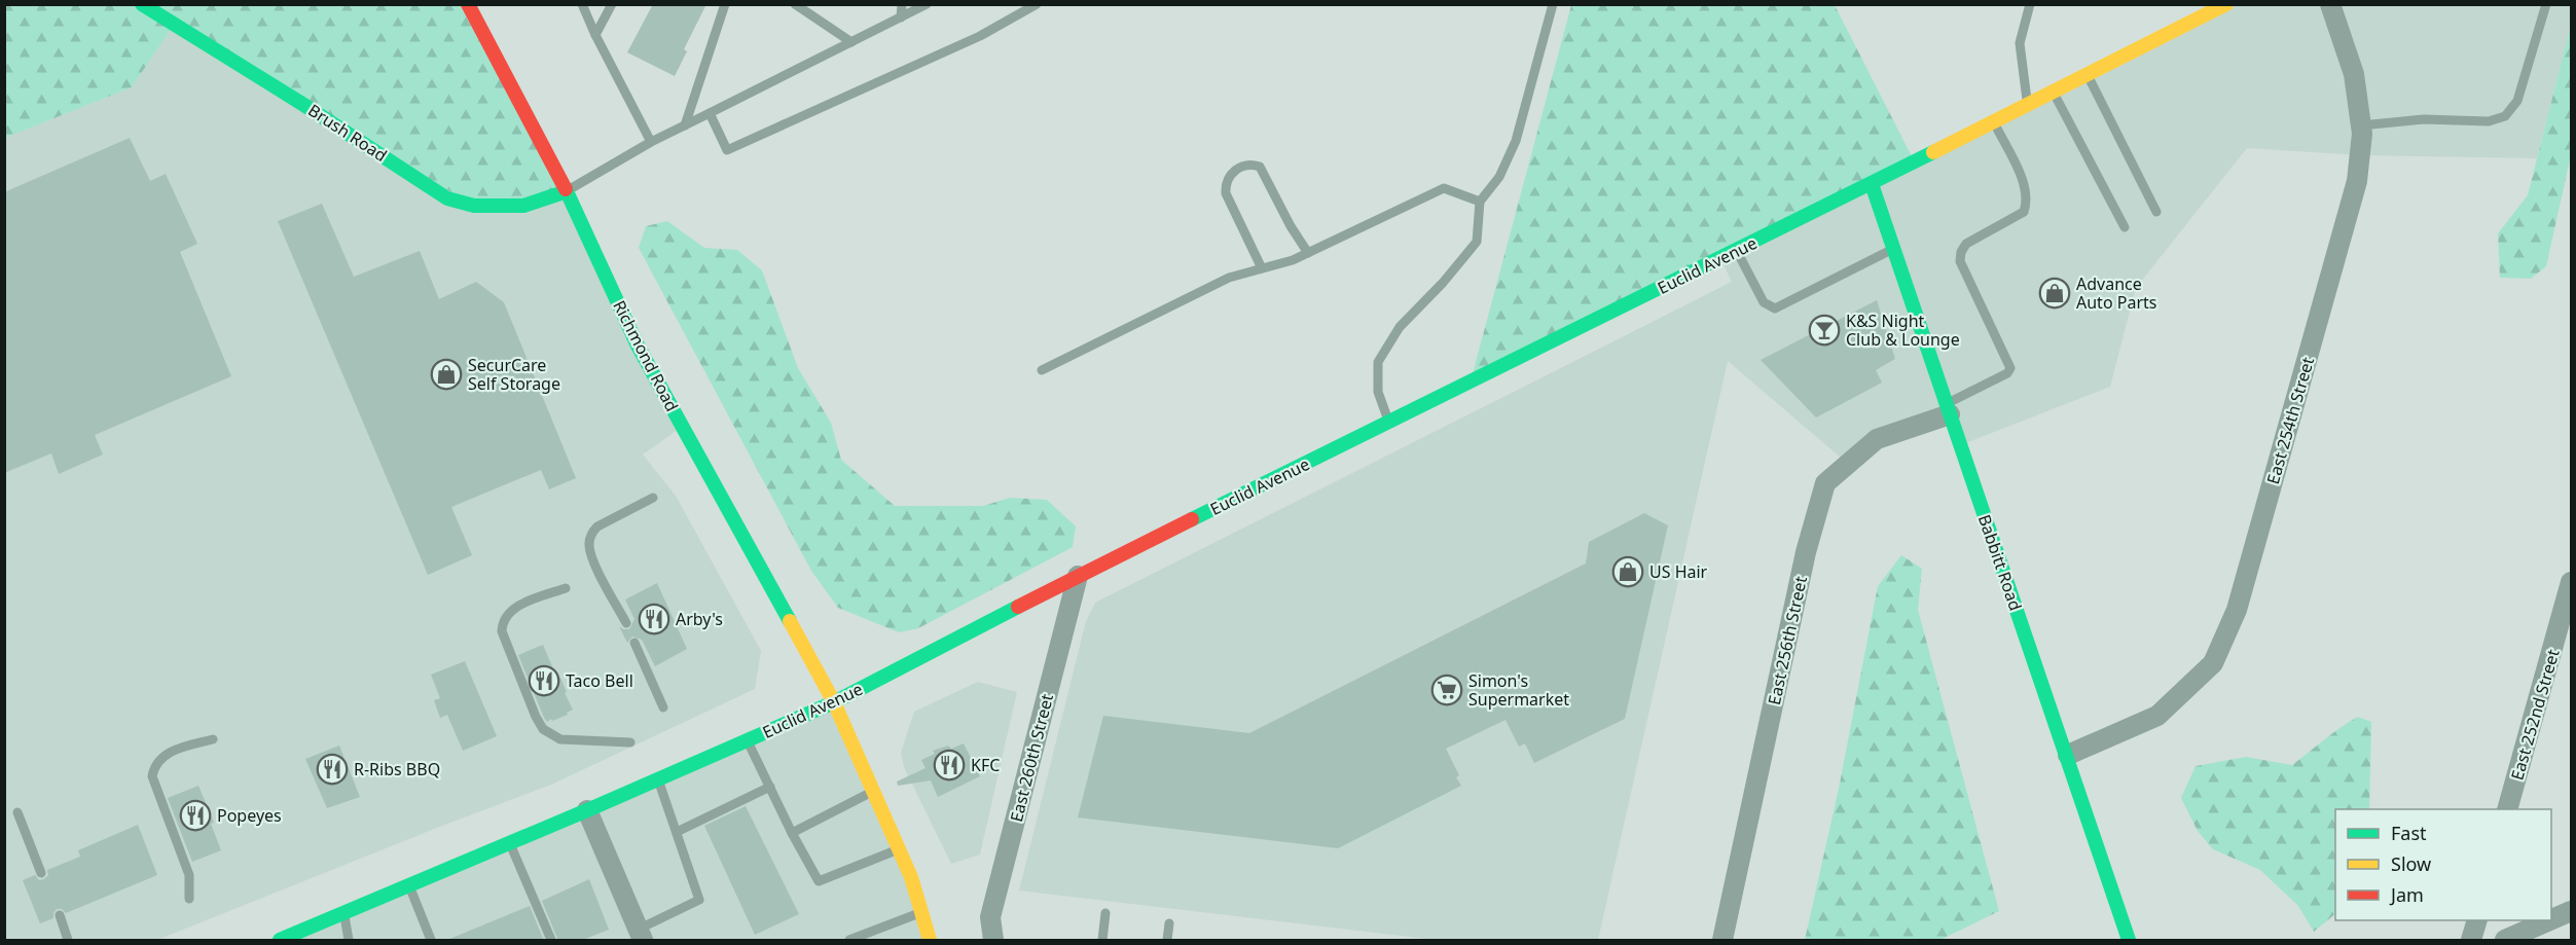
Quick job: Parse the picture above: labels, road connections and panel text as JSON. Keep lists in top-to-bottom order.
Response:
{
  "streets": {
    "main road": [
      "Brush Road",
      "Euclid Avenue",
      "Richmond Road",
      "Babbitt Road"
    ],
    "street": [
      "East 254th Street",
      "East 256th Street",
      "East 252nd Street",
      "East 260th Street"
    ]
  },
  "crossings": [
    ["Brush Road", "Richmond Road"],
    ["Euclid Avenue", "Richmond Road"],
    ["Euclid Avenue", "Babbitt Road"],
    ["Euclid Avenue", "East 260th Street"],
    ["East 254th Street", "Babbitt Road"],
    ["Babbitt Road", "East 256th Street"]
  ],
  "places": {
    "shop": ["Advance Auto Parts", "SecurCare Self Storage", "US Hair"],
    "bar": ["K&S Night Club & Lounge"],
    "restaurant": [
      "Arby's",
      "Taco Bell",
      "KFC",
      "R-Ribs BBQ",
      "Popeyes"
    ],
    "supermarket": ["Simon's Supermarket"]
  },
  "legend": ["Fast", "Slow", "Jam"]
}
